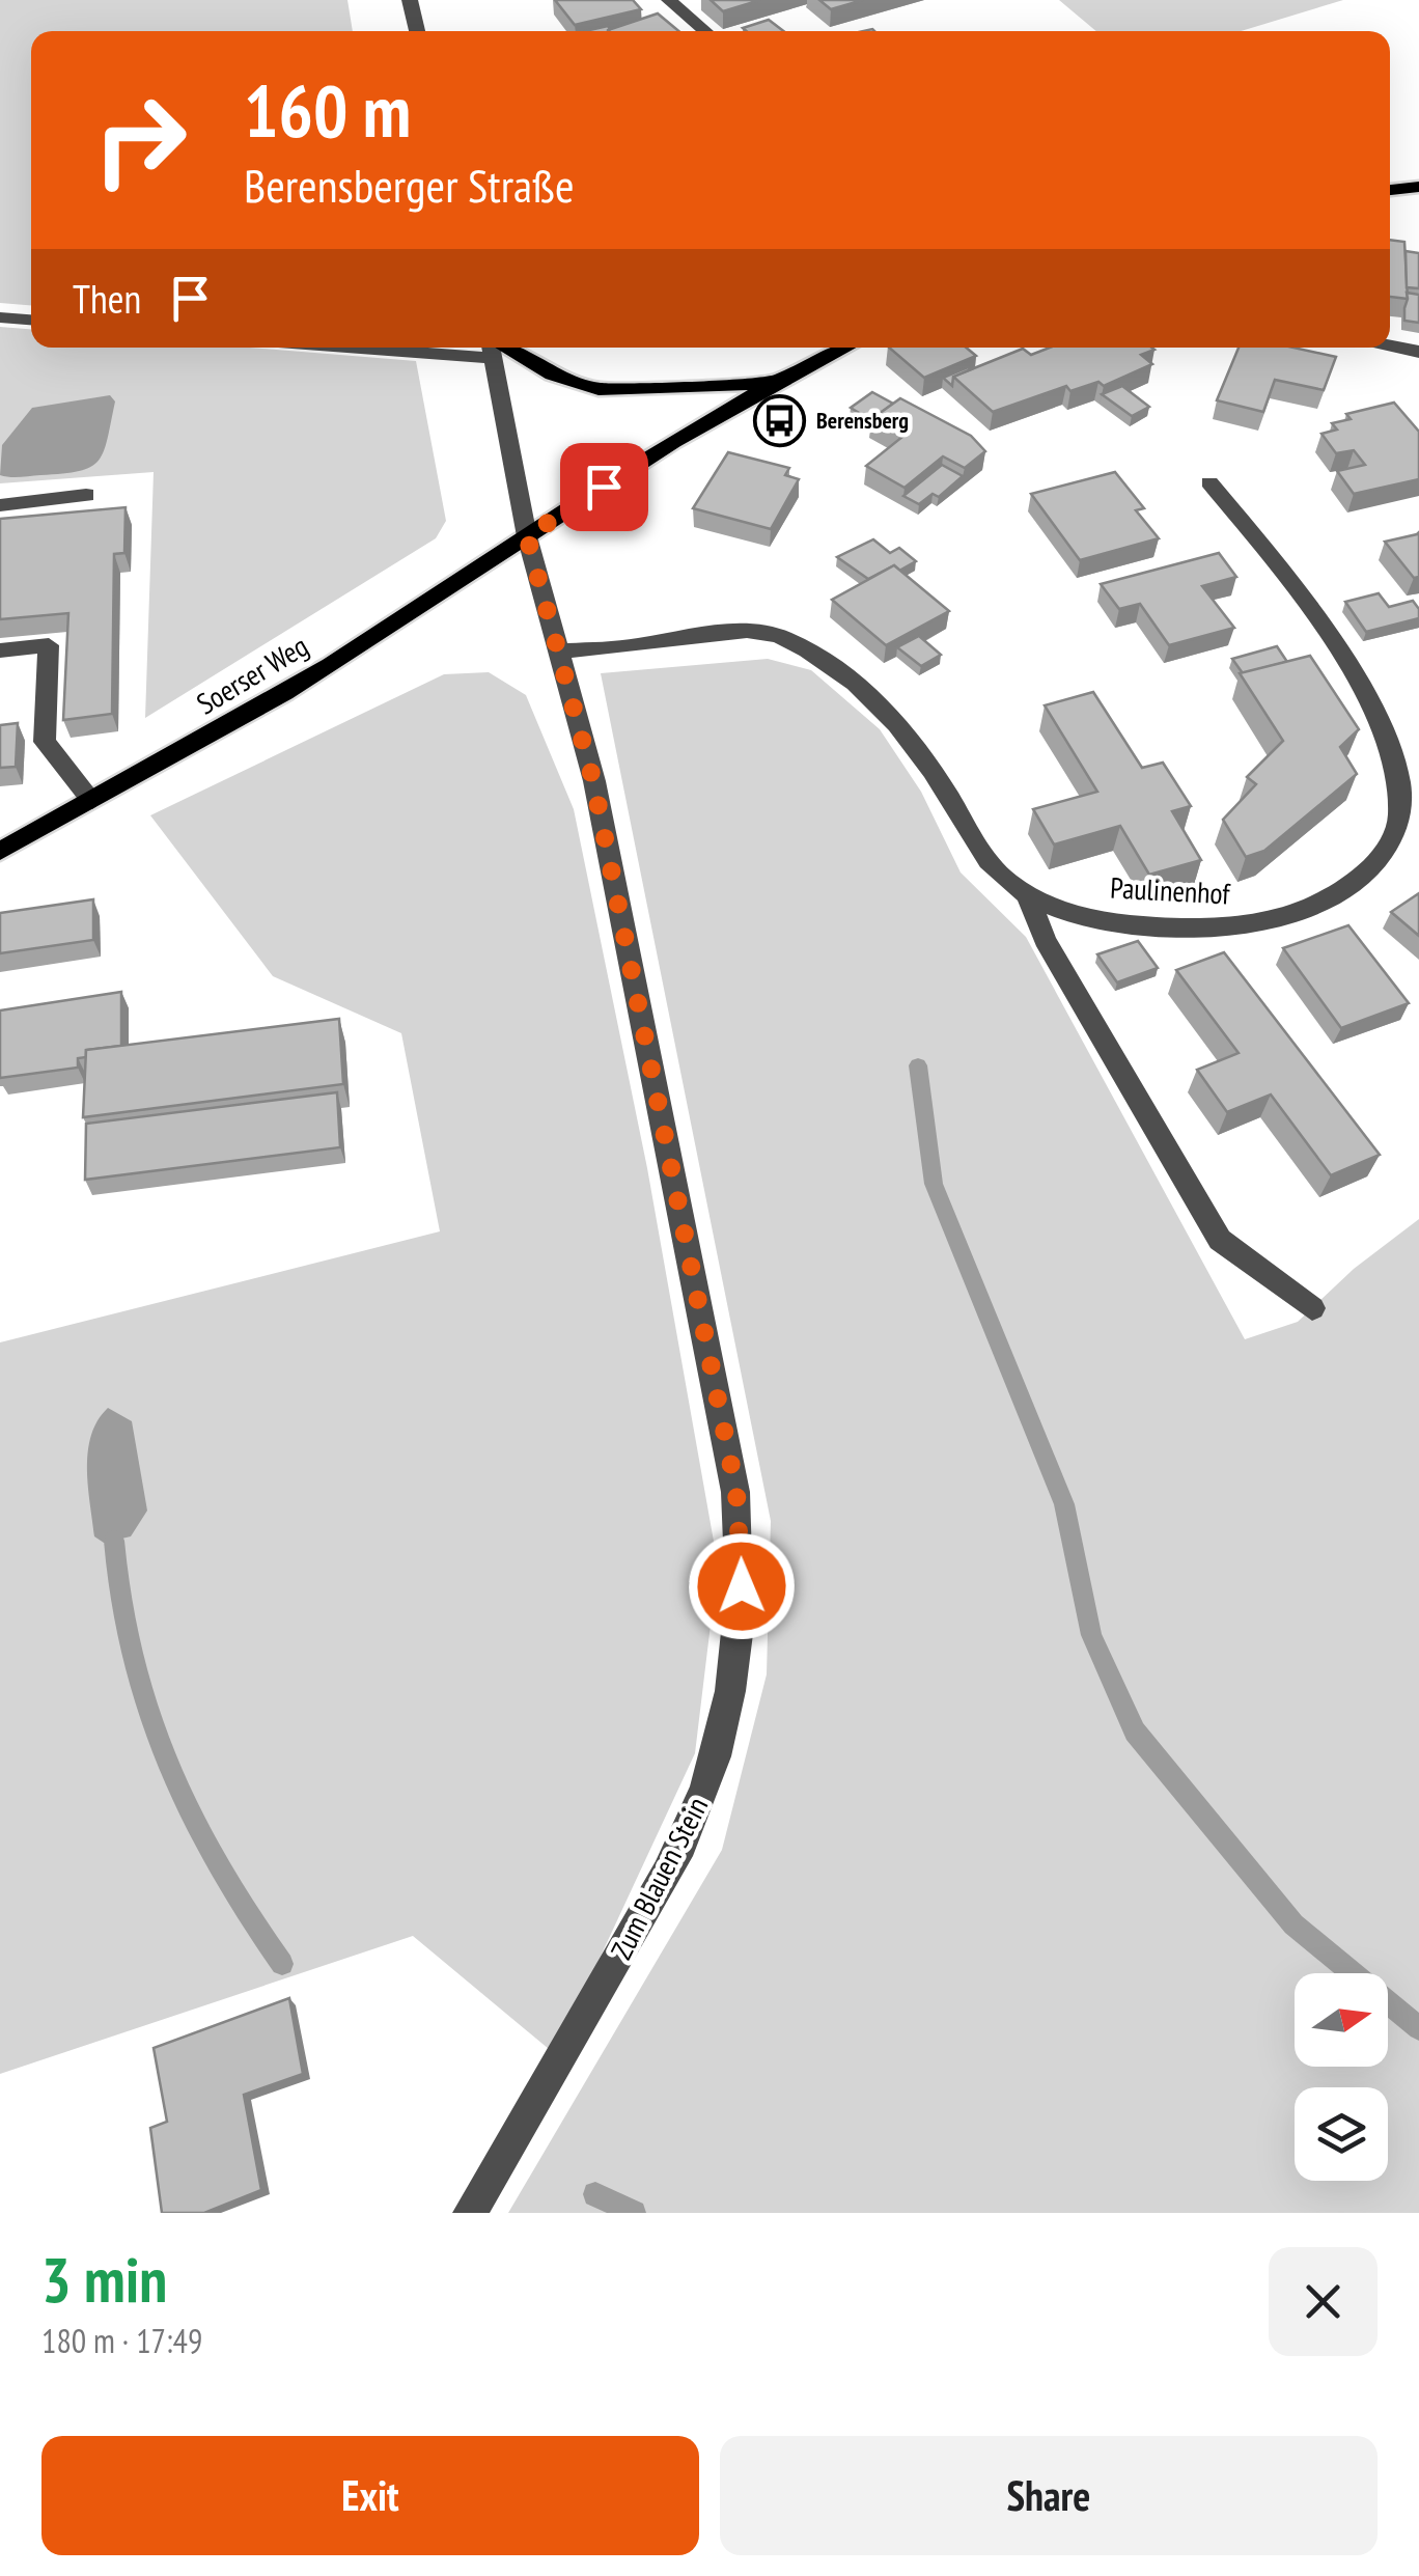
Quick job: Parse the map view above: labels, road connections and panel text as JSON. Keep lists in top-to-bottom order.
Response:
{
  "streets": {
    "main road": ["Soerser Weg"],
    "street": ["Paulinenhof", "Zum Blauen Stein"]
  },
  "crossings": [
    ["Soerser Weg", "Zum Blauen Stein"],
    ["Paulinenhof", "Zum Blauen Stein"]
  ],
  "places": {
    "bus stop": ["Berensberg"]
  },
  "north": "right",
  "page": {
    "turn": ["160 m", "Berensberger Straße"],
    "then": "Then",
    "heading": ["3 min", "180 m · 17:49"],
    "buttons": ["Exit", "Share"]
  }
}
